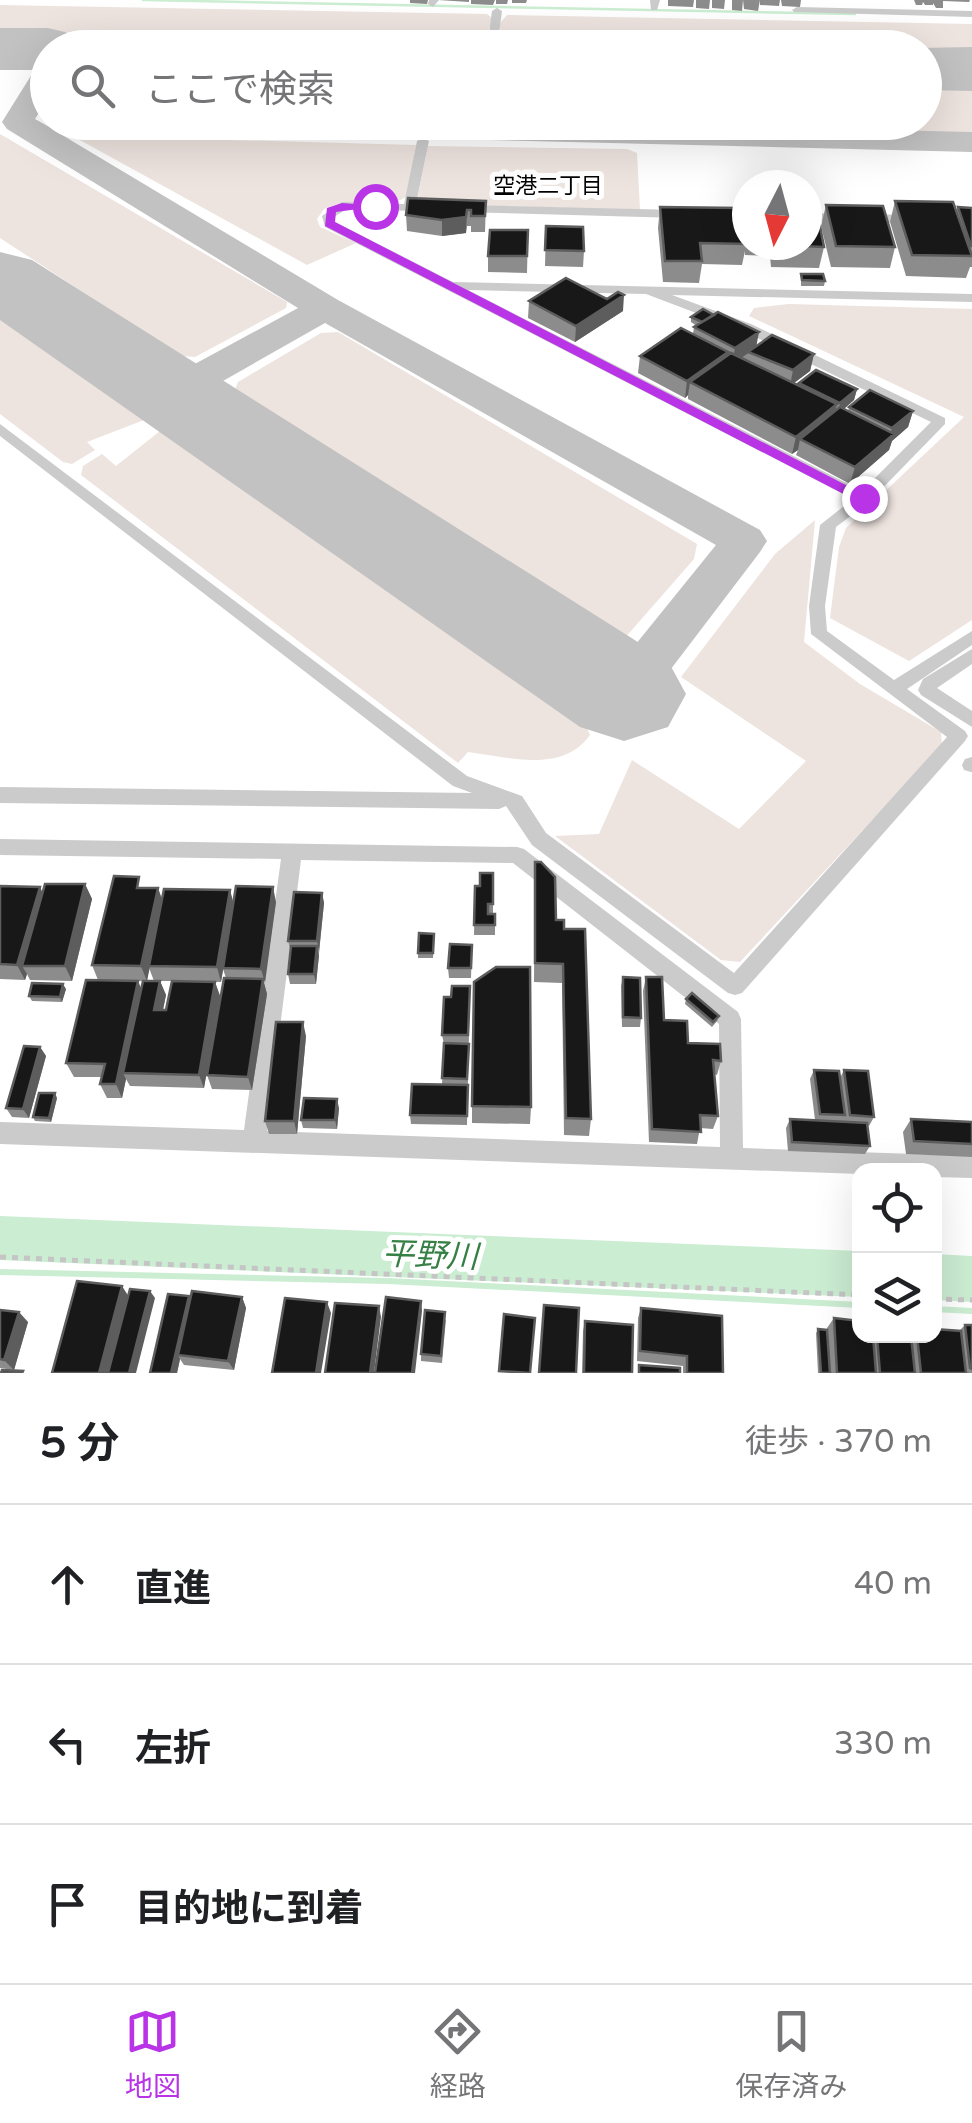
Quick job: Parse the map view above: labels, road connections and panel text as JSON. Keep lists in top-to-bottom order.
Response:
{
  "districts": ["空港二丁目"],
  "water": ["平野川"],
  "north": "bottom",
  "page": {
    "search": "ここで検索",
    "heading": ["5 分", "徒歩 · 370 m"],
    "list": [
      ["直進", "40 m"],
      ["左折", "330 m"],
      "目的地に到着"
    ],
    "nav": ["地図", "経路", "保存済み"]
  }
}
